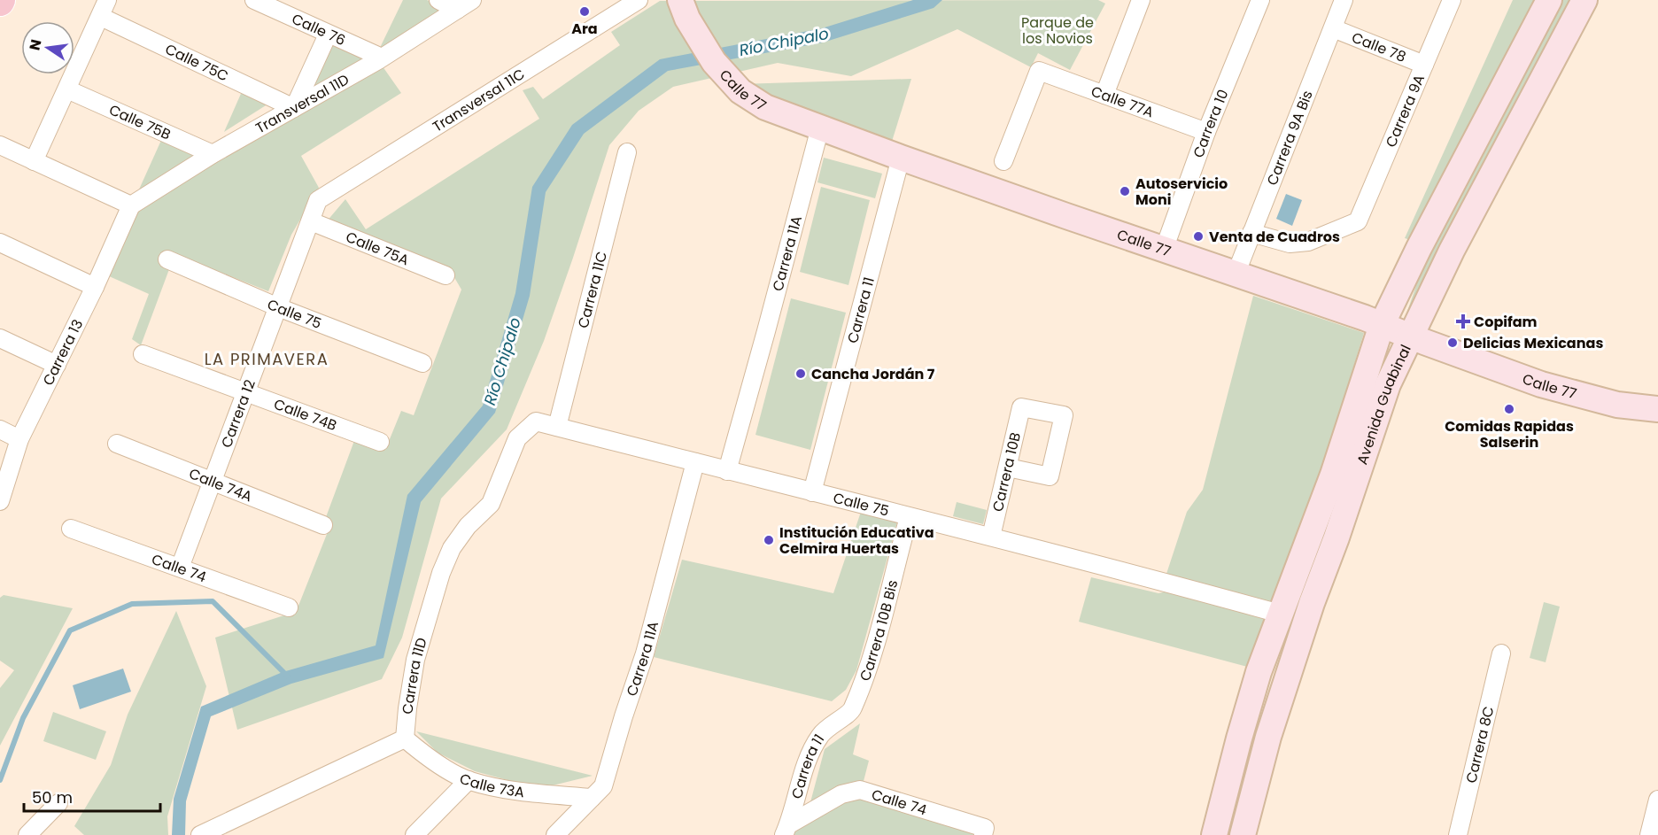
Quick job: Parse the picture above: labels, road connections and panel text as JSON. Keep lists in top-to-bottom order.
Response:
{
  "streets": {
    "main road": ["Calle 77", "Avenida Guabinal"],
    "street": [
      "Calle 76",
      "Calle 78",
      "Calle 75C",
      "Transversal 11C",
      "Calle 77A",
      "Transversal 11D",
      "Carrera 9A",
      "Calle 75B",
      "Carrera 10",
      "Carrera 9A Bis",
      "Calle 75A",
      "Carrera 11A",
      "Carrera 11C",
      "Carrera 11",
      "Calle 75",
      "Carrera 13",
      "Carrera 12",
      "Calle 74B",
      "Carrera 10B",
      "Calle 74A",
      "Calle 74",
      "Carrera 10B Bis",
      "Carrera 11D",
      "Carrera 8C",
      "Calle 73A"
    ]
  },
  "crossings": [
    ["Calle 76", "Transversal 11D"],
    ["Calle 78", "Carrera 9A"],
    ["Calle 78", "Carrera 9A Bis"],
    ["Calle 75C", "Transversal 11D"],
    ["Calle 77", "Carrera 10"],
    ["Calle 77", "Carrera 9A Bis"],
    ["Calle 77", "Carrera 11A"],
    ["Calle 77", "Carrera 11"],
    ["Calle 77", "Avenida Guabinal"],
    ["Transversal 11C", "Carrera 12"],
    ["Calle 77A", "Carrera 10"],
    ["Transversal 11D", "Calle 75B"],
    ["Transversal 11D", "Carrera 13"],
    ["Carrera 9A", "Carrera 9A Bis"],
    ["Calle 75A", "Carrera 12"],
    ["Carrera 11A", "Calle 75"],
    ["Carrera 11A", "Calle 73A"],
    ["Carrera 11C", "Calle 75"],
    ["Carrera 11", "Calle 75"],
    ["Carrera 11", "Calle 74"],
    ["Carrera 11", "Carrera 10B Bis"],
    ["Calle 75", "Avenida Guabinal"],
    ["Calle 75", "Carrera 12"],
    ["Calle 75", "Carrera 10B"],
    ["Calle 75", "Carrera 10B Bis"],
    ["Calle 75", "Carrera 11D"],
    ["Carrera 12", "Calle 74B"],
    ["Carrera 12", "Calle 74A"],
    ["Carrera 12", "Calle 74"],
    ["Carrera 11D", "Calle 73A"]
  ],
  "districts": ["LA PRIMAVERA"],
  "water": ["Río Chipalo"],
  "parks": ["Parque de los Novios"],
  "places": {
    "other": [
      "Ara",
      "Autoservicio Moni",
      "Venta de Cuadros",
      "Delicias Mexicanas",
      "Cancha Jordán 7",
      "Comidas Rapidas Salserin",
      "Institución Educativa Celmira Huertas"
    ],
    "health": ["Copifam"]
  },
  "scale_bar": "50 m",
  "north": "left"
}
